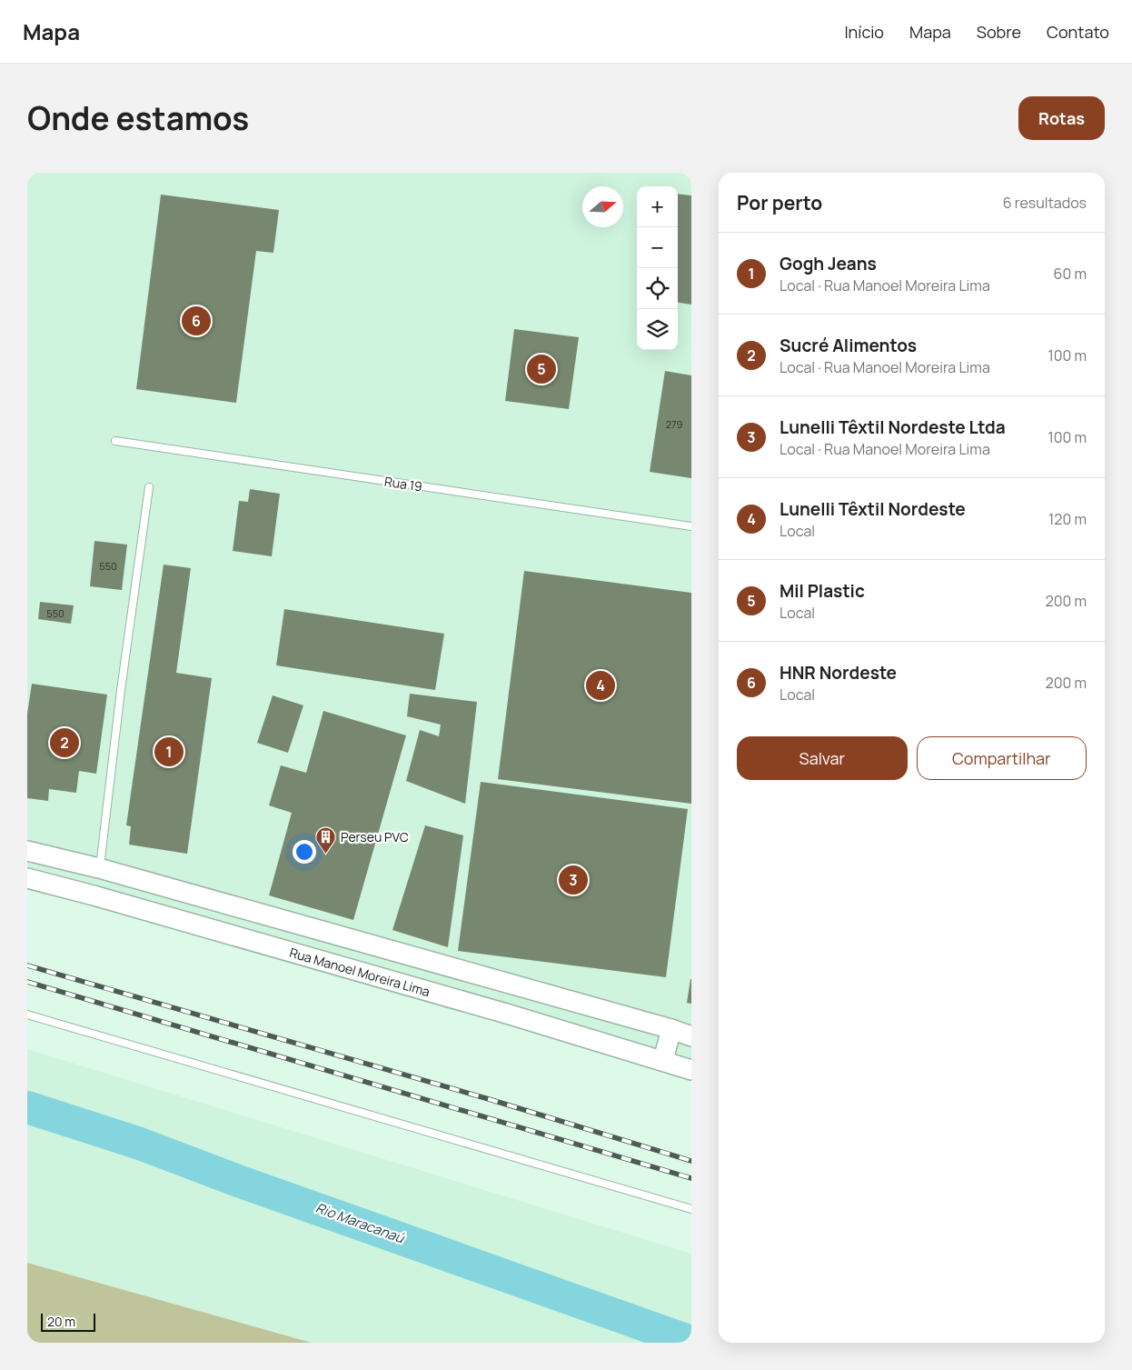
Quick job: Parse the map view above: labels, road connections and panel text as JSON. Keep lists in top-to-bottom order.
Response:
{
  "streets": {
    "street": ["Rua Manoel Moreira Lima"],
    "lane": ["Rua 19"]
  },
  "water": ["Rio Maracanaú"],
  "places": {
    "building": ["Perseu PVC"]
  },
  "house_numbers": ["279", "550", "550"],
  "scale_bar": "20 m",
  "north": "right",
  "page": {
    "header": "Mapa",
    "nav": [
      "Início",
      "Mapa",
      "Sobre",
      "Contato"
    ],
    "title": "Onde estamos",
    "buttons": [
      "Rotas",
      ["Salvar", "Compartilhar"]
    ],
    "heading": ["Por perto", "6 resultados"],
    "map_buttons": ["+", "−"],
    "list": [
      {
        "mark": "1",
        "name": "Gogh Jeans",
        "note": "Local · Rua Manoel Moreira Lima",
        "value": "60 m"
      },
      {
        "mark": "2",
        "name": "Sucré Alimentos",
        "note": "Local · Rua Manoel Moreira Lima",
        "value": "100 m"
      },
      {
        "mark": "3",
        "name": "Lunelli Têxtil Nordeste Ltda",
        "note": "Local · Rua Manoel Moreira Lima",
        "value": "100 m"
      },
      {
        "mark": "4",
        "name": "Lunelli Têxtil Nordeste",
        "note": "Local",
        "value": "120 m"
      },
      {
        "mark": "5",
        "name": "Mil Plastic",
        "note": "Local",
        "value": "200 m"
      },
      {
        "mark": "6",
        "name": "HNR Nordeste",
        "note": "Local",
        "value": "200 m"
      }
    ],
    "pins": [
      "6",
      "5",
      "4",
      "2",
      "1",
      "3"
    ],
    "scale": "20 m"
  }
}
